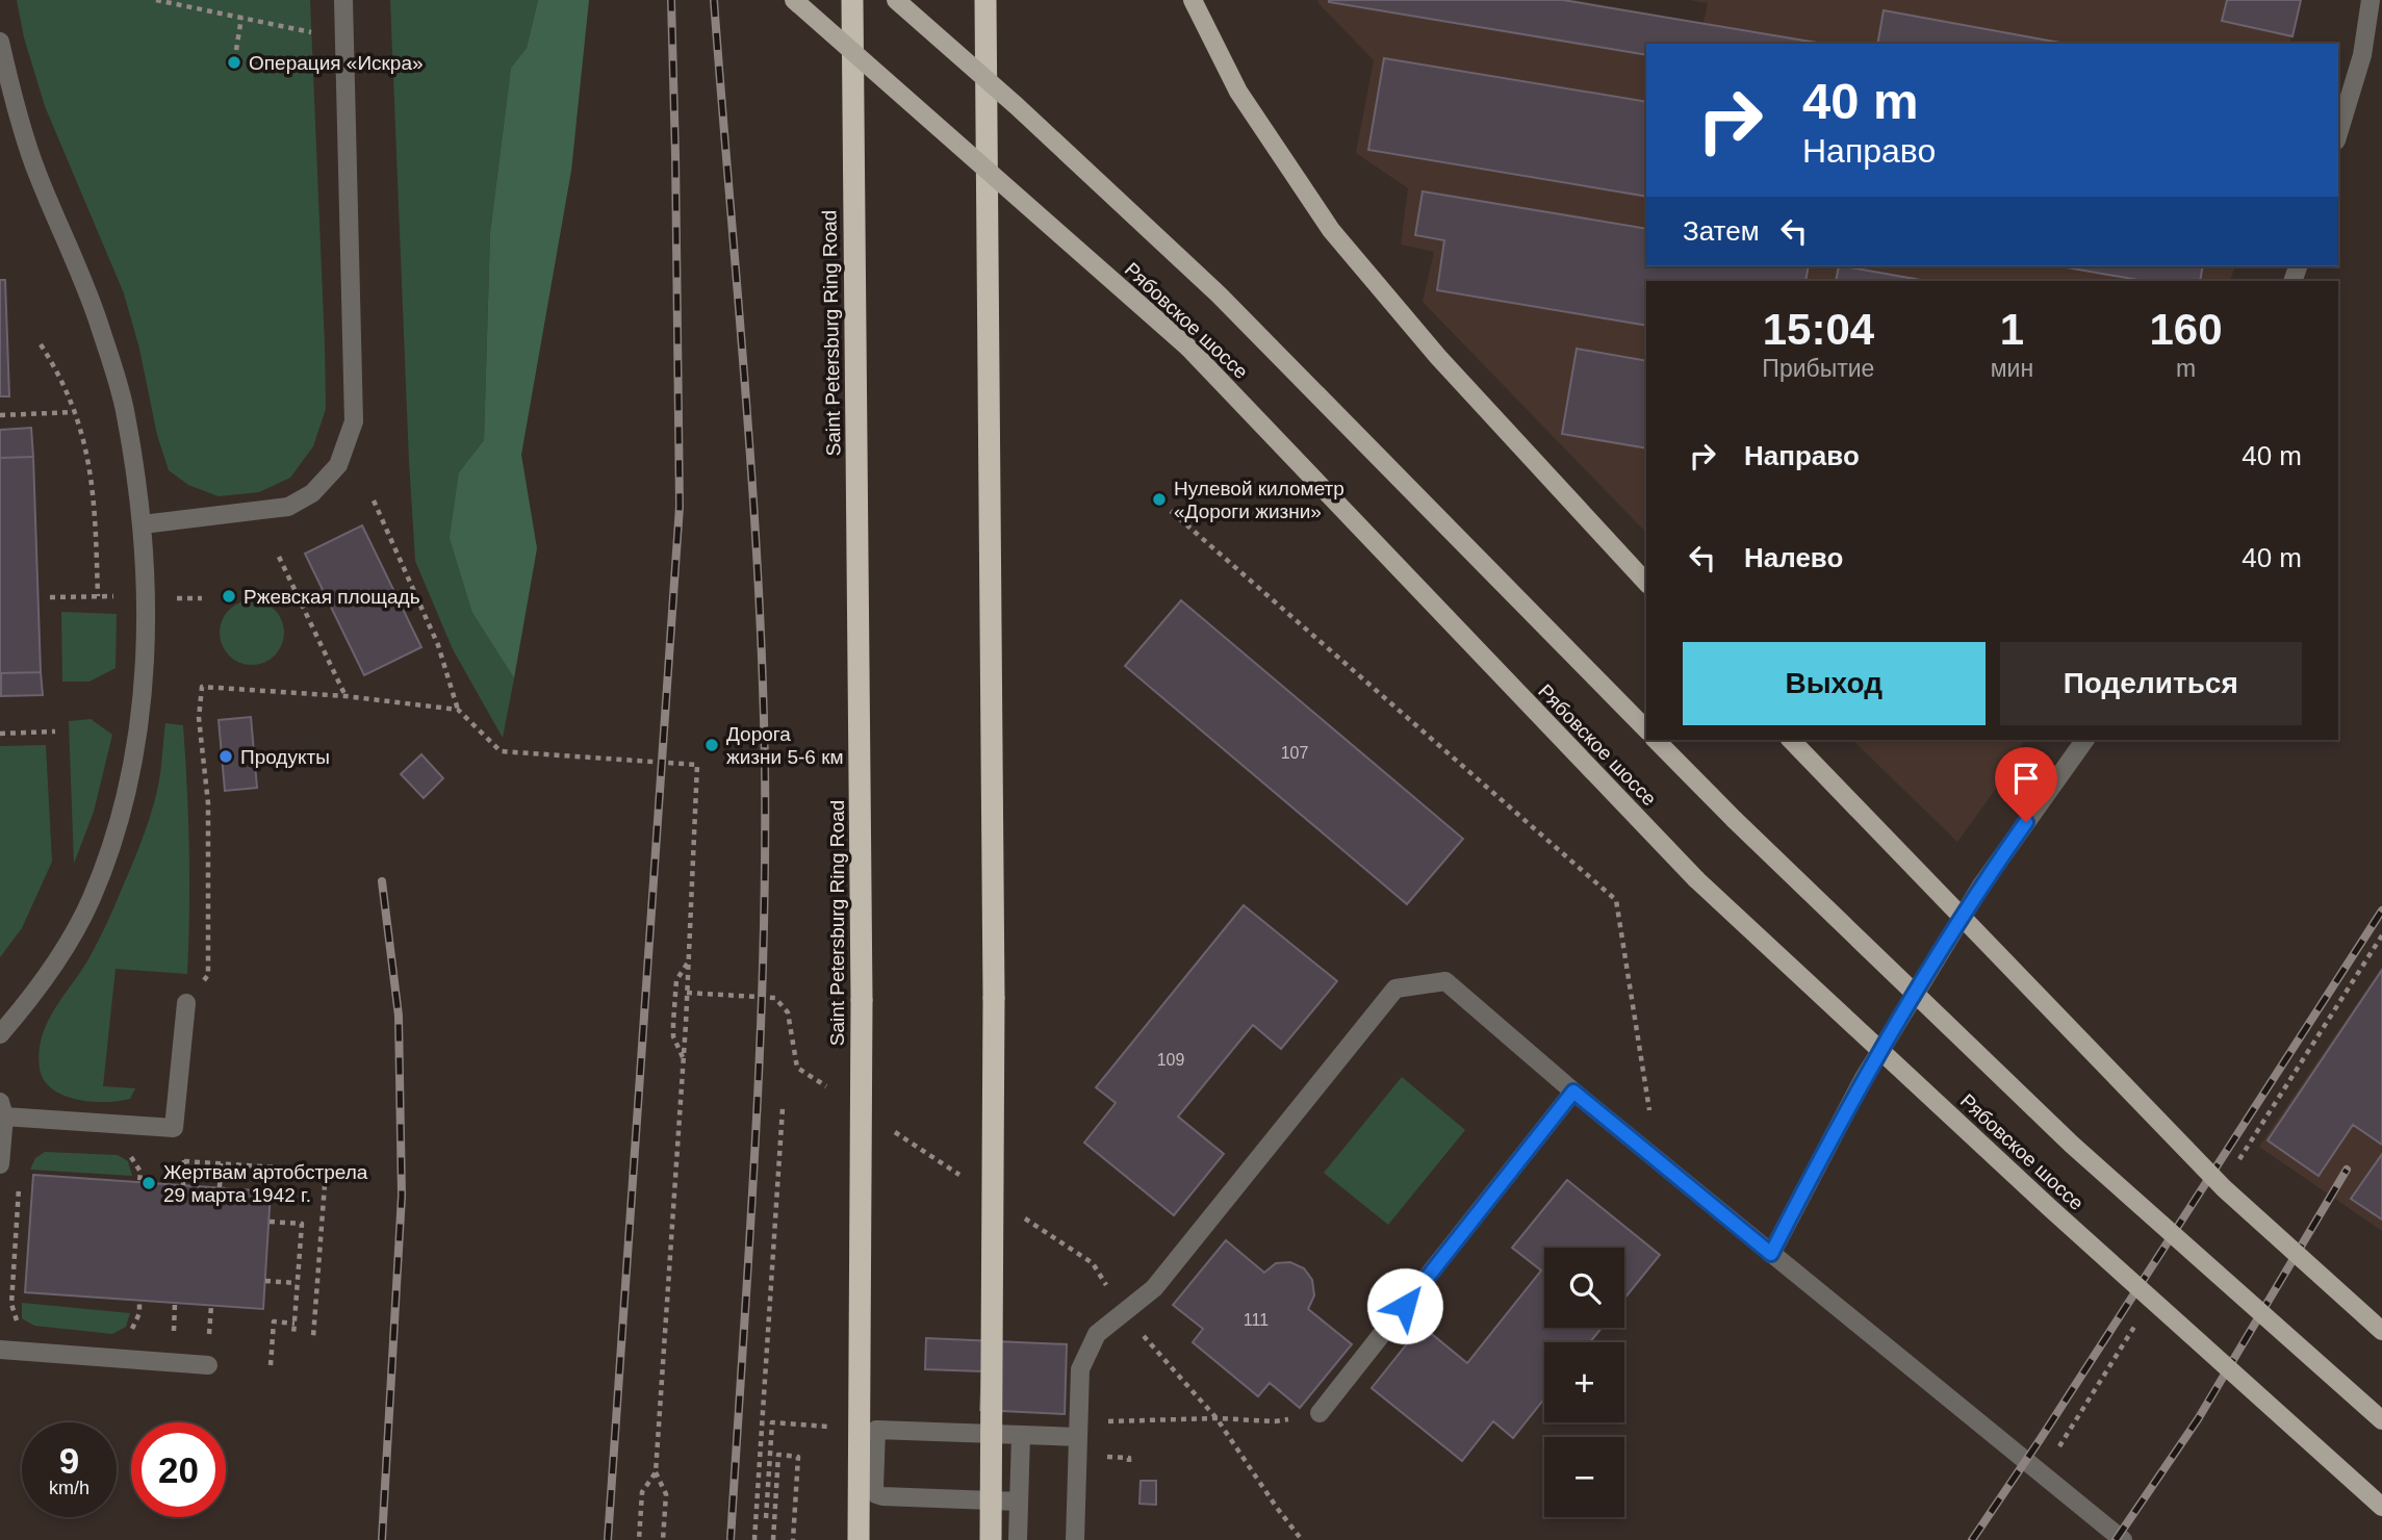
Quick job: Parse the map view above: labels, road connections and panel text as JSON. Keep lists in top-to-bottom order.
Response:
{
  "streets": {
    "highway": ["Saint Petersburg Ring Road"],
    "main road": ["Рябовское шоссе"]
  },
  "places": [
    "Операция «Искра»",
    "Нулевой километр «Дороги жизни»",
    "Ржевская площадь",
    "Дорога жизни 5-6 км",
    "Продукты",
    "Жертвам артобстрела 29 марта 1942 г."
  ],
  "house_numbers": ["107", "109", "111"],
  "page": {
    "turn": ["40 m", "Направо"],
    "then": "Затем",
    "eta": [
      "15:04",
      "Прибытие",
      "1",
      "мин",
      "160",
      "m"
    ],
    "list": [
      {
        "name": "Направо",
        "value": "40 m"
      },
      {
        "name": "Налево",
        "value": "40 m"
      }
    ],
    "buttons": ["Выход", "Поделиться"],
    "map_buttons": ["+", "−"],
    "speed": "9 km/h",
    "limit": "20"
  }
}
